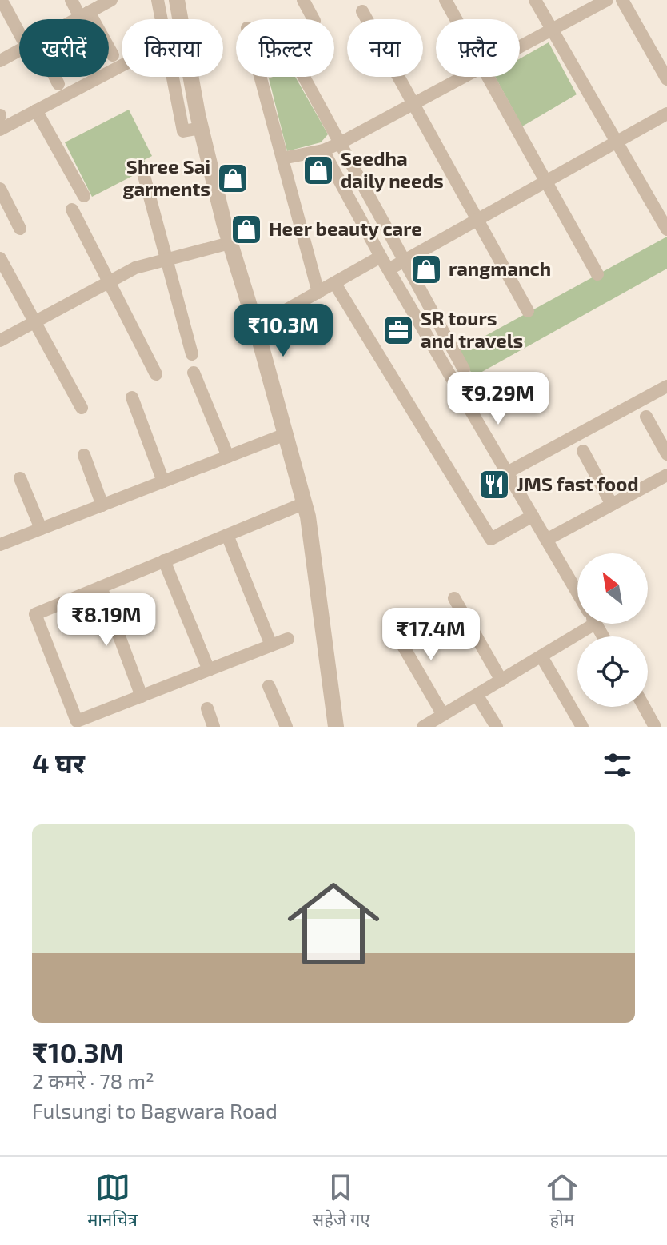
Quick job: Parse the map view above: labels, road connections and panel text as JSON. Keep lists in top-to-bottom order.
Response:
{
  "places": {
    "shop": [
      "Seedha daily needs",
      "Shree Sai garments",
      "Heer beauty care",
      "rangmanch"
    ],
    "office": ["SR tours and travels"],
    "restaurant": ["JMS fast food"]
  },
  "north": "top left",
  "page": {
    "chip": [
      "खरीदें",
      "किराया",
      "फ़िल्टर",
      "नया",
      "फ़्लैट"
    ],
    "price": [
      "₹10.3M",
      "₹9.29M",
      "₹8.19M",
      "₹17.4M"
    ],
    "heading": "4 घर",
    "list": [
      {
        "name": "₹10.3M",
        "note": "2 कमरे · 78 m² · Fulsungi to Bagwara Road"
      }
    ],
    "tabs": ["मानचित्र", "सहेजे गए", "होम"]
  }
}
